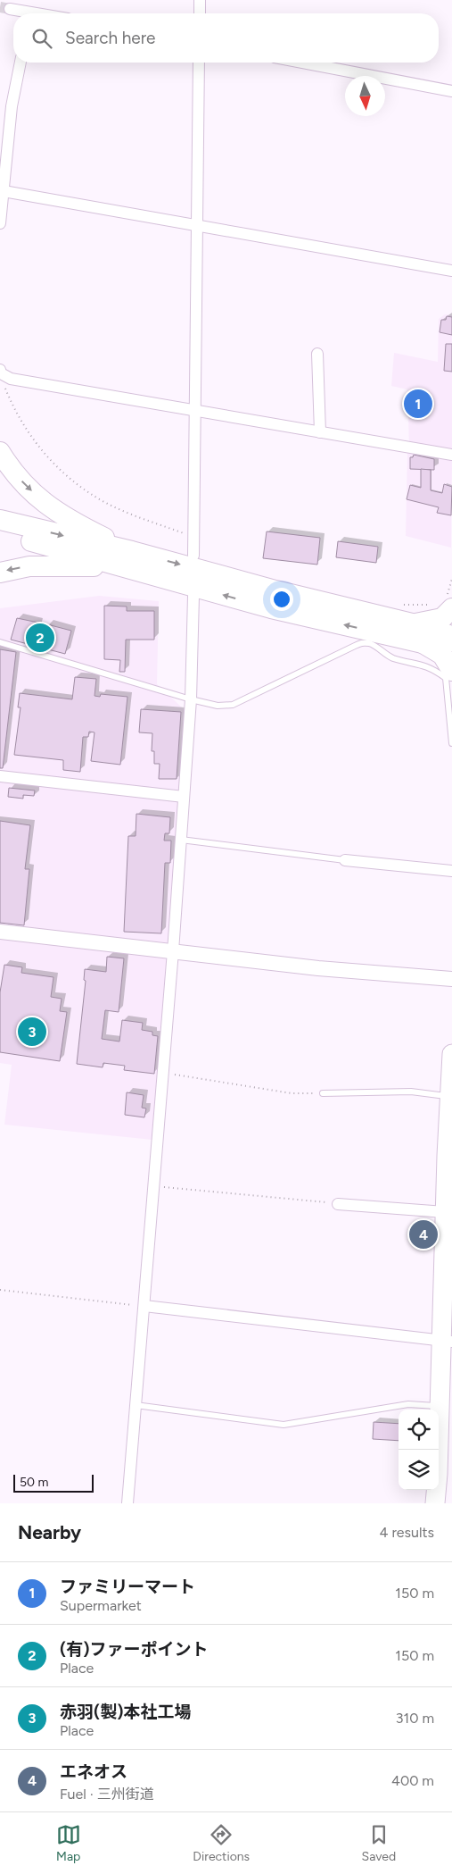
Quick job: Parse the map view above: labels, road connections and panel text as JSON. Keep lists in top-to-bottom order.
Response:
{
  "scale_bar": "50 m",
  "north": "bottom",
  "page": {
    "search": "Search here",
    "pins": [
      "1",
      "2",
      "3",
      "4"
    ],
    "scale": "50 m",
    "heading": ["Nearby", "4 results"],
    "list": [
      {
        "mark": "1",
        "name": "ファミリーマート",
        "note": "Supermarket",
        "value": "150 m"
      },
      {
        "mark": "2",
        "name": "(有)ファーポイント",
        "note": "Place",
        "value": "150 m"
      },
      {
        "mark": "3",
        "name": "赤羽(製)本社工場",
        "note": "Place",
        "value": "310 m"
      },
      {
        "mark": "4",
        "name": "エネオス",
        "note": "Fuel · 三州街道",
        "value": "400 m"
      }
    ],
    "nav": ["Map", "Directions", "Saved"]
  }
}
